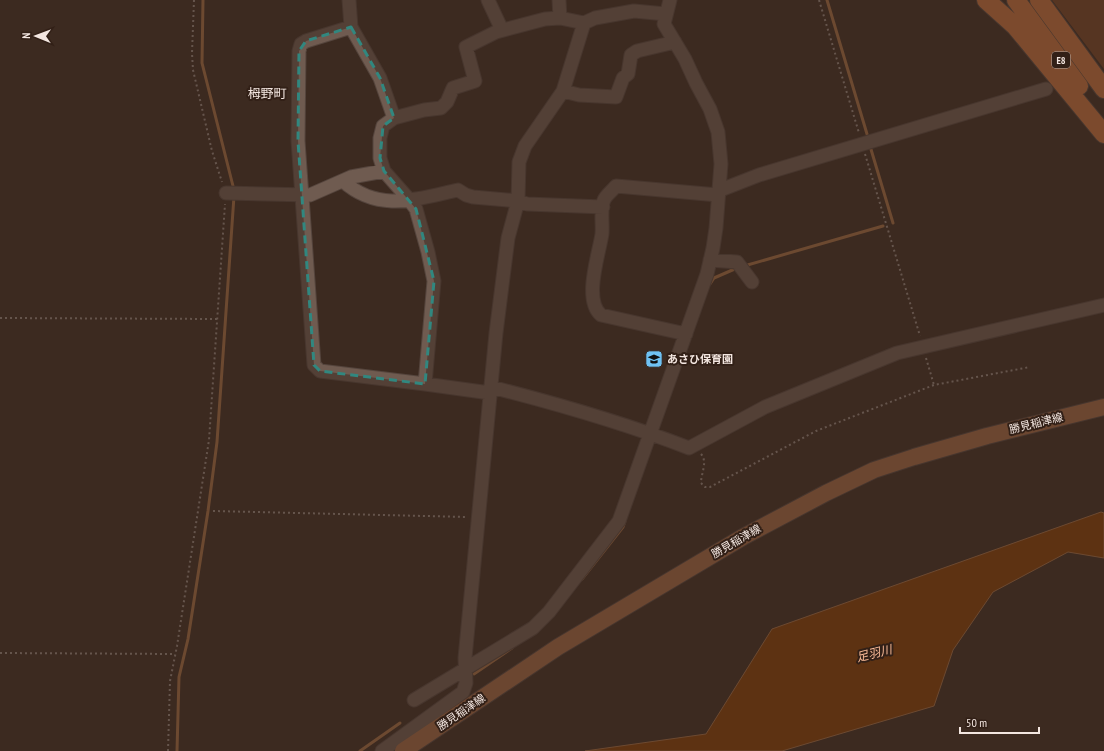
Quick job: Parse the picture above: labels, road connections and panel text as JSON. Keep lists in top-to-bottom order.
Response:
{
  "streets": {
    "highway": ["E8"],
    "main road": ["勝見稲津線"]
  },
  "districts": ["栂野町"],
  "water": ["足羽川"],
  "places": {
    "school or university": ["あさひ保育園"]
  },
  "scale_bar": "50 m",
  "north": "left"
}
